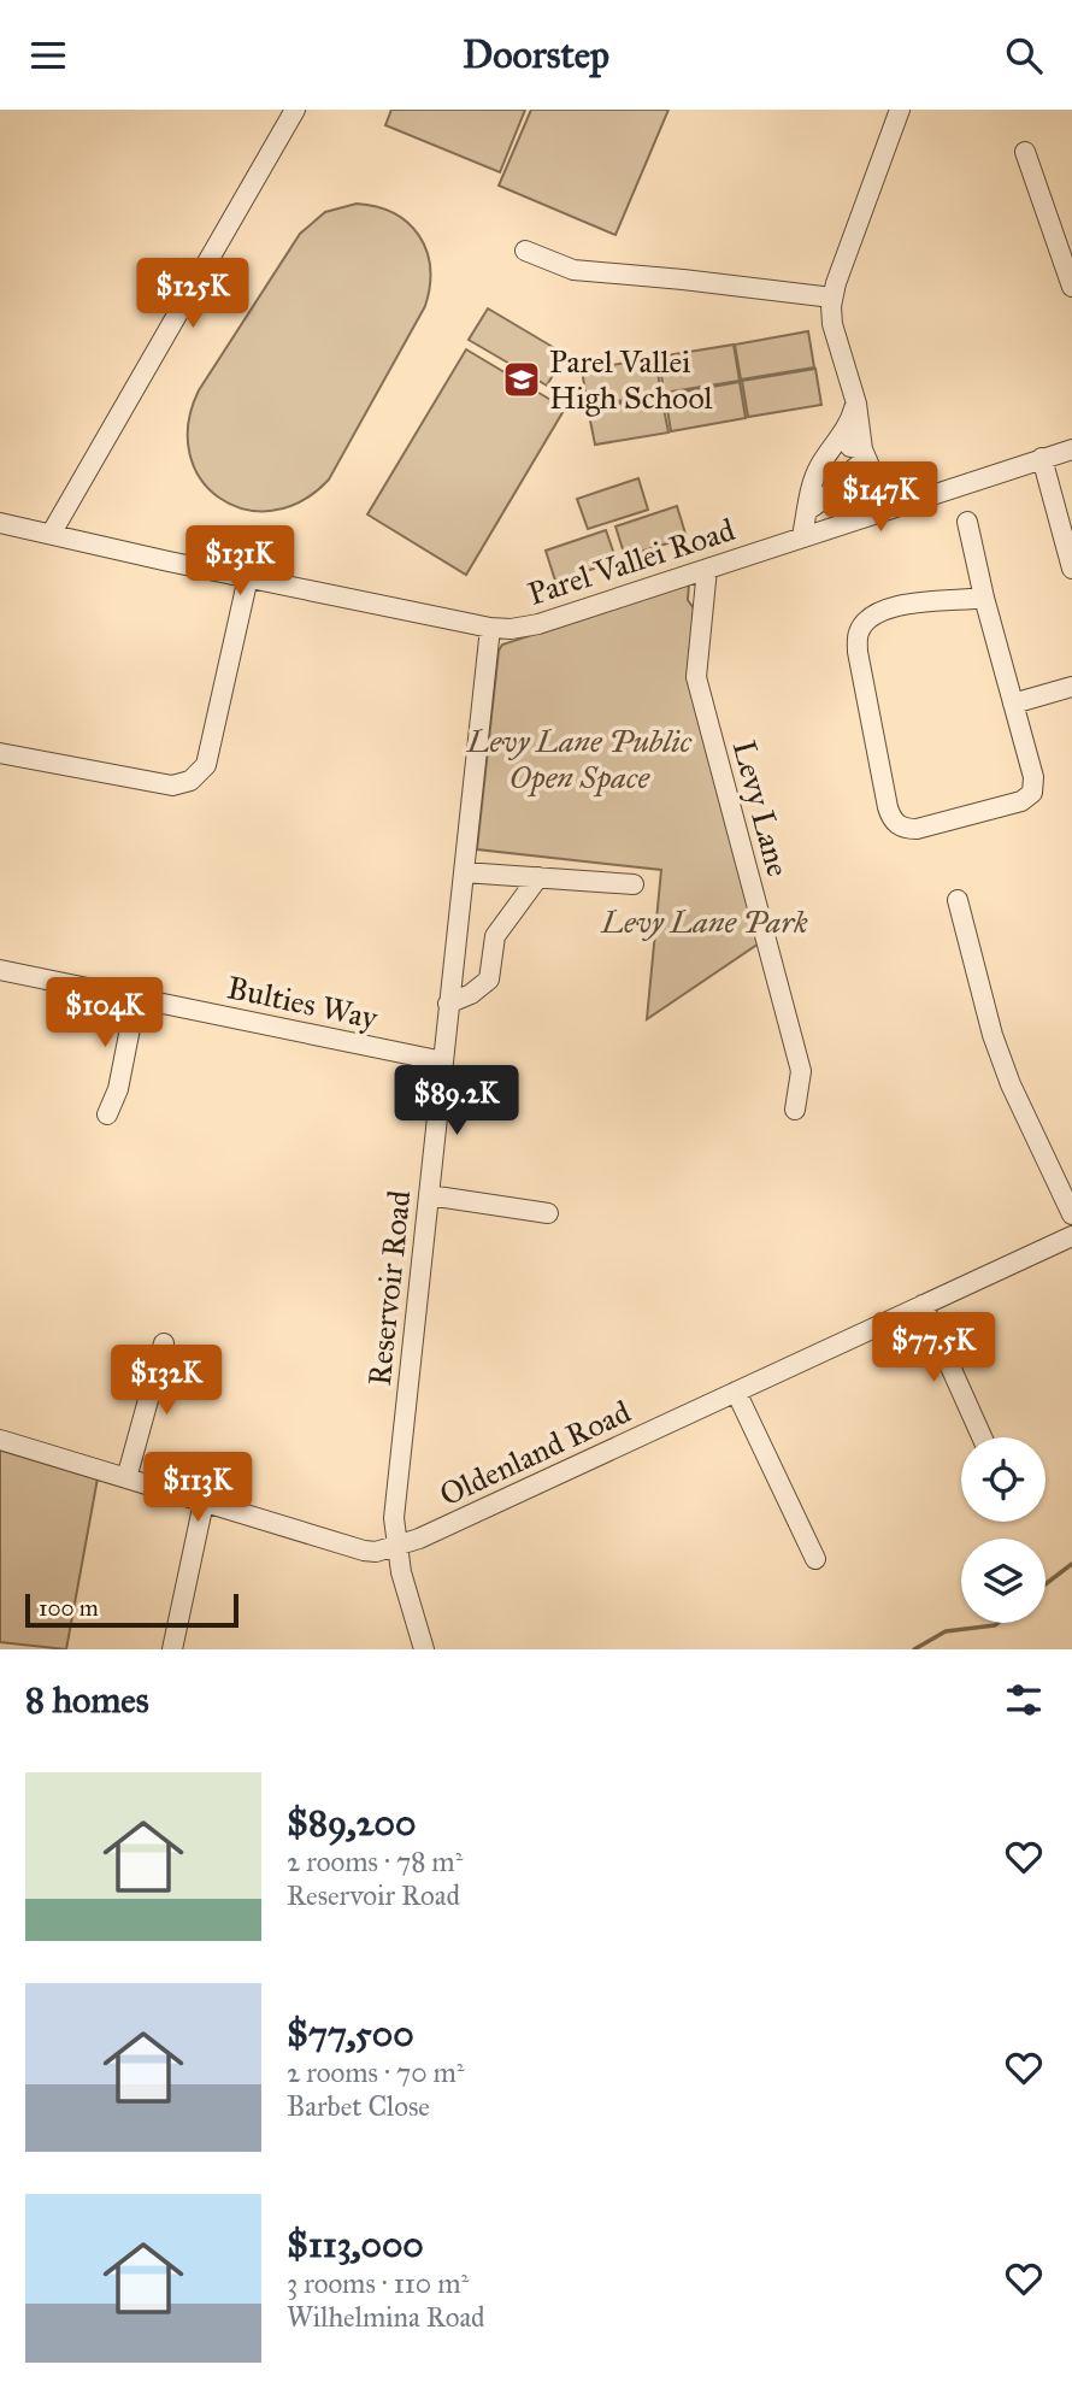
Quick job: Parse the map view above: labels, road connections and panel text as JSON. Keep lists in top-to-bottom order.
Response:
{
  "streets": {
    "street": [
      "Parel Vallei Road",
      "Levy Lane",
      "Bulties Way",
      "Reservoir Road",
      "Oldenland Road"
    ]
  },
  "crossings": [
    ["Parel Vallei Road", "Levy Lane"],
    ["Parel Vallei Road", "Reservoir Road"],
    ["Bulties Way", "Reservoir Road"],
    ["Reservoir Road", "Oldenland Road"]
  ],
  "parks": ["Levy Lane Public Open Space", "Levy Lane Park"],
  "places": {
    "school or university": ["Parel Vallei High School"]
  },
  "scale_bar": "100 m",
  "page": {
    "header": "Doorstep",
    "price": [
      "$125K",
      "$147K",
      "$131K",
      "$104K",
      "$89.2K",
      "$77.5K",
      "$132K",
      "$113K"
    ],
    "scale": "100 m",
    "heading": "8 homes",
    "list": [
      {
        "name": "$89,200",
        "note": "2 rooms · 78 m² · Reservoir Road"
      },
      {
        "name": "$77,500",
        "note": "2 rooms · 70 m² · Barbet Close"
      },
      {
        "name": "$113,000",
        "note": "3 rooms · 110 m² · Wilhelmina Road"
      }
    ]
  }
}
